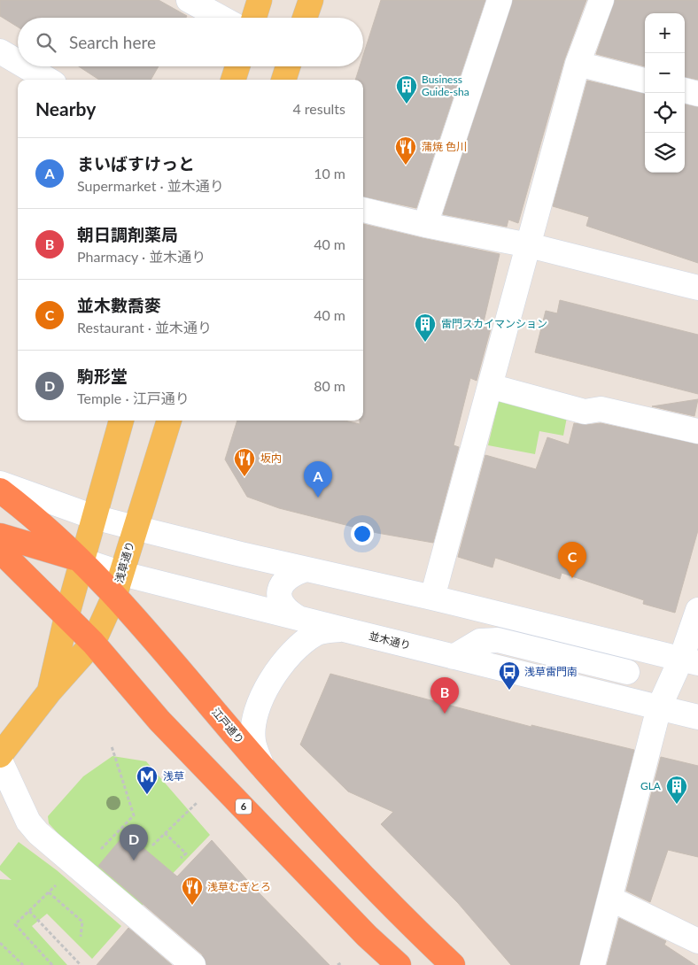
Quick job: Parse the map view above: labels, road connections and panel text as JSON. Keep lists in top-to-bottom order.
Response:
{
  "streets": {
    "highway": ["江戸通り", "6"],
    "main road": ["浅草通り"],
    "street": ["並木通り"]
  },
  "crossings": [
    ["浅草通り", "並木通り"],
    ["浅草通り", "江戸通り"],
    ["浅草通り", "6"],
    ["並木通り", "江戸通り"]
  ],
  "places": {
    "building": ["Business Guide-sha", "雷門スカイマンション", "GLA"],
    "restaurant": ["蒲焼 色川", "坂内", "浅草むぎとろ"],
    "bus stop": ["浅草雷門南"],
    "metro station": ["浅草"]
  },
  "page": {
    "map_buttons": ["+", "−"],
    "search": "Search here",
    "heading": ["Nearby", "4 results"],
    "list": [
      {
        "mark": "A",
        "name": "まいばすけっと",
        "note": "Supermarket · 並木通り",
        "value": "10 m"
      },
      {
        "mark": "B",
        "name": "朝日調剤薬局",
        "note": "Pharmacy · 並木通り",
        "value": "40 m"
      },
      {
        "mark": "C",
        "name": "並木數喬麥",
        "note": "Restaurant · 並木通り",
        "value": "40 m"
      },
      {
        "mark": "D",
        "name": "駒形堂",
        "note": "Temple · 江戸通り",
        "value": "80 m"
      }
    ],
    "pins": [
      "A",
      "C",
      "B",
      "D"
    ]
  }
}
